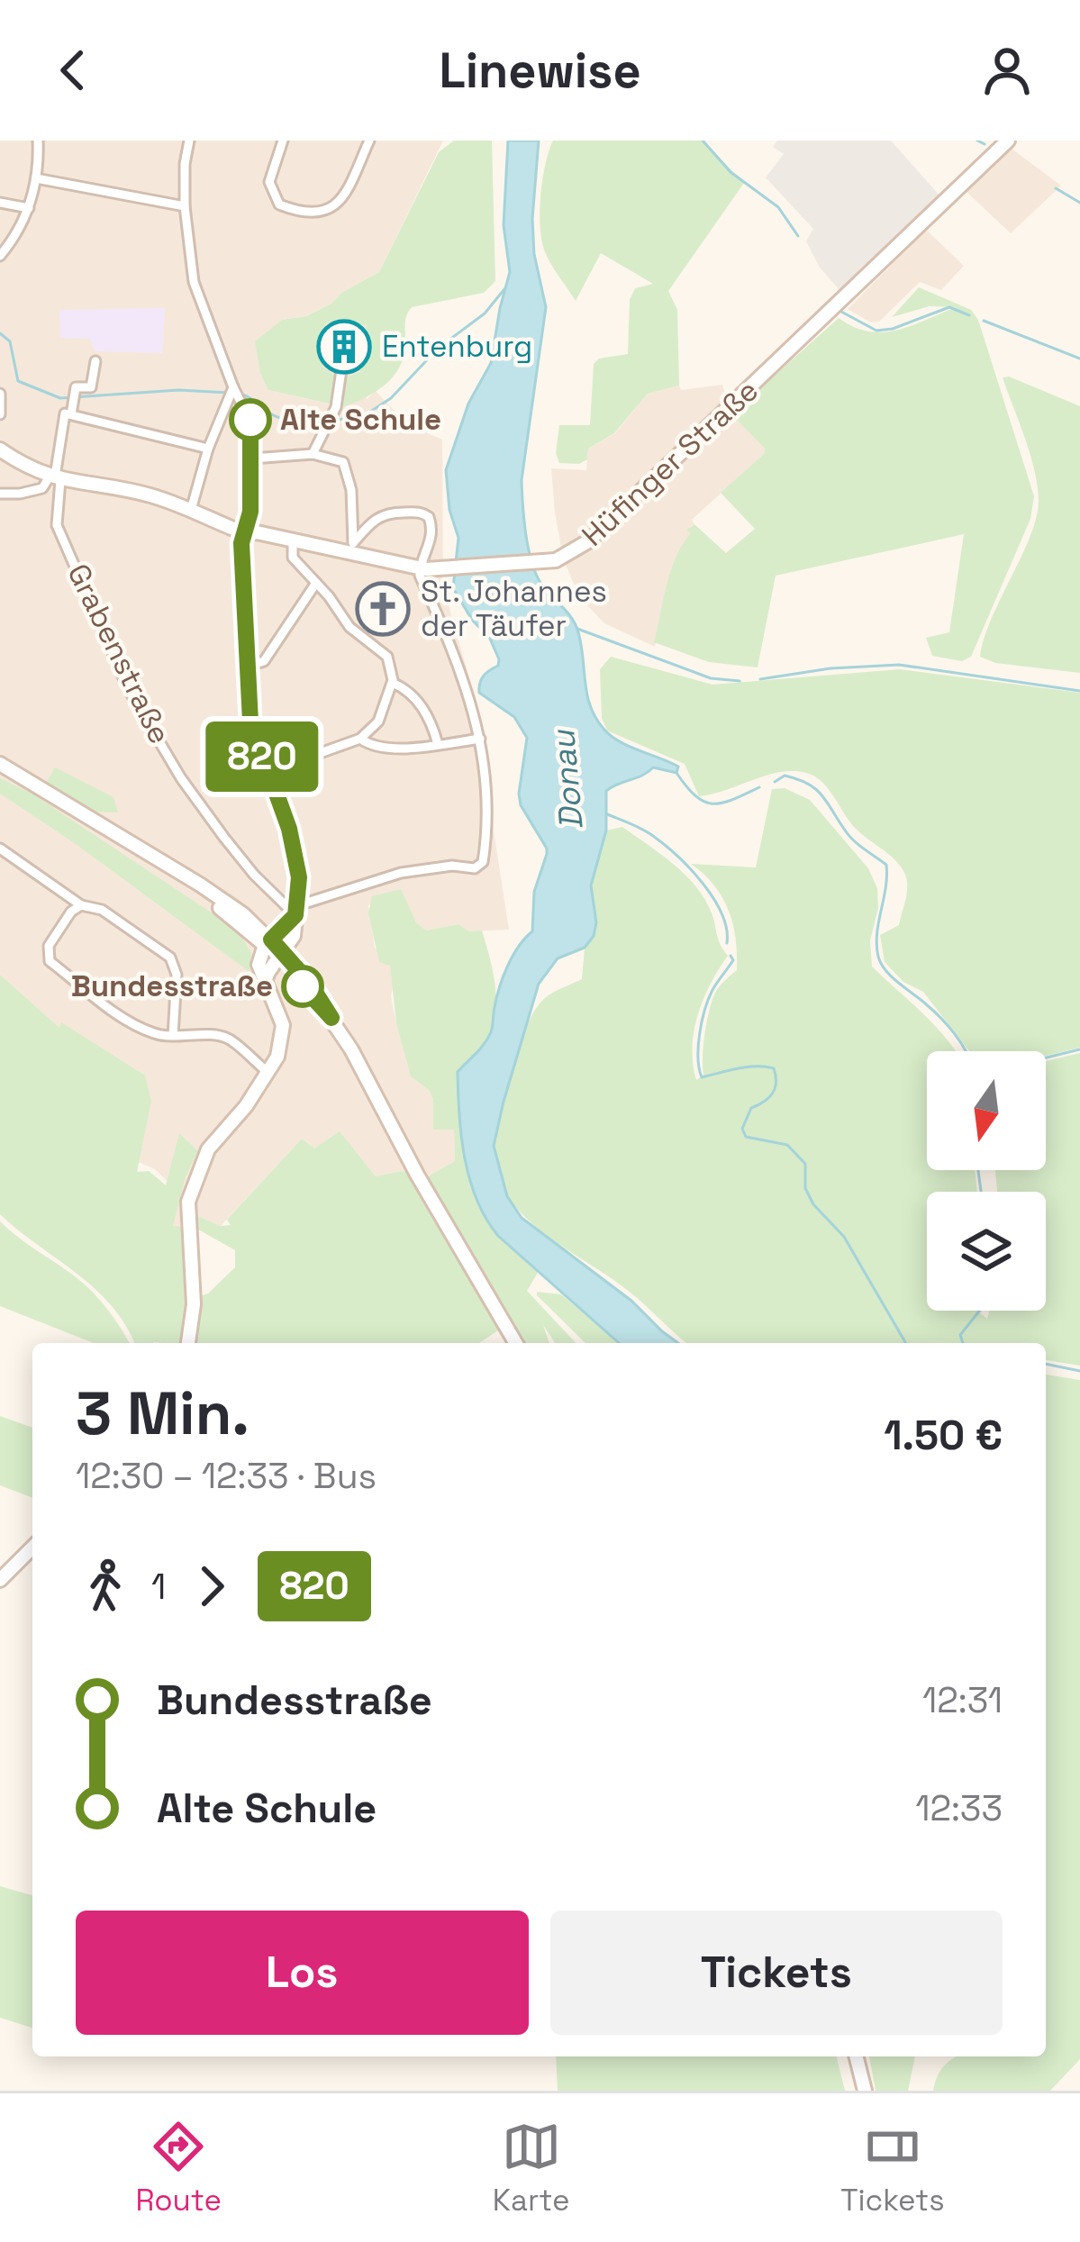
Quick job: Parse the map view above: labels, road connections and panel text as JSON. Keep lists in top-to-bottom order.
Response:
{
  "streets": {
    "street": ["Hüfinger Straße", "Grabenstraße"]
  },
  "crossings": [
    ["Hüfinger Straße", "Grabenstraße"]
  ],
  "water": ["Donau"],
  "places": {
    "building": ["Entenburg"],
    "other": ["Alte Schule", "Bundesstraße"],
    "church": ["St. Johannes der Täufer"]
  },
  "lines": ["bus line 820"],
  "north": "bottom",
  "page": {
    "header": "Linewise",
    "on_map": "820",
    "heading": ["3 Min.", "12:30 – 12:33 · Bus", "1.50 €"],
    "legs": ["1", "820"],
    "list": [
      {
        "name": "Bundesstraße",
        "value": "12:31"
      },
      {
        "name": "Alte Schule",
        "value": "12:33"
      }
    ],
    "buttons": ["Los", "Tickets"],
    "tabs": ["Route", "Karte", "Tickets"]
  }
}
